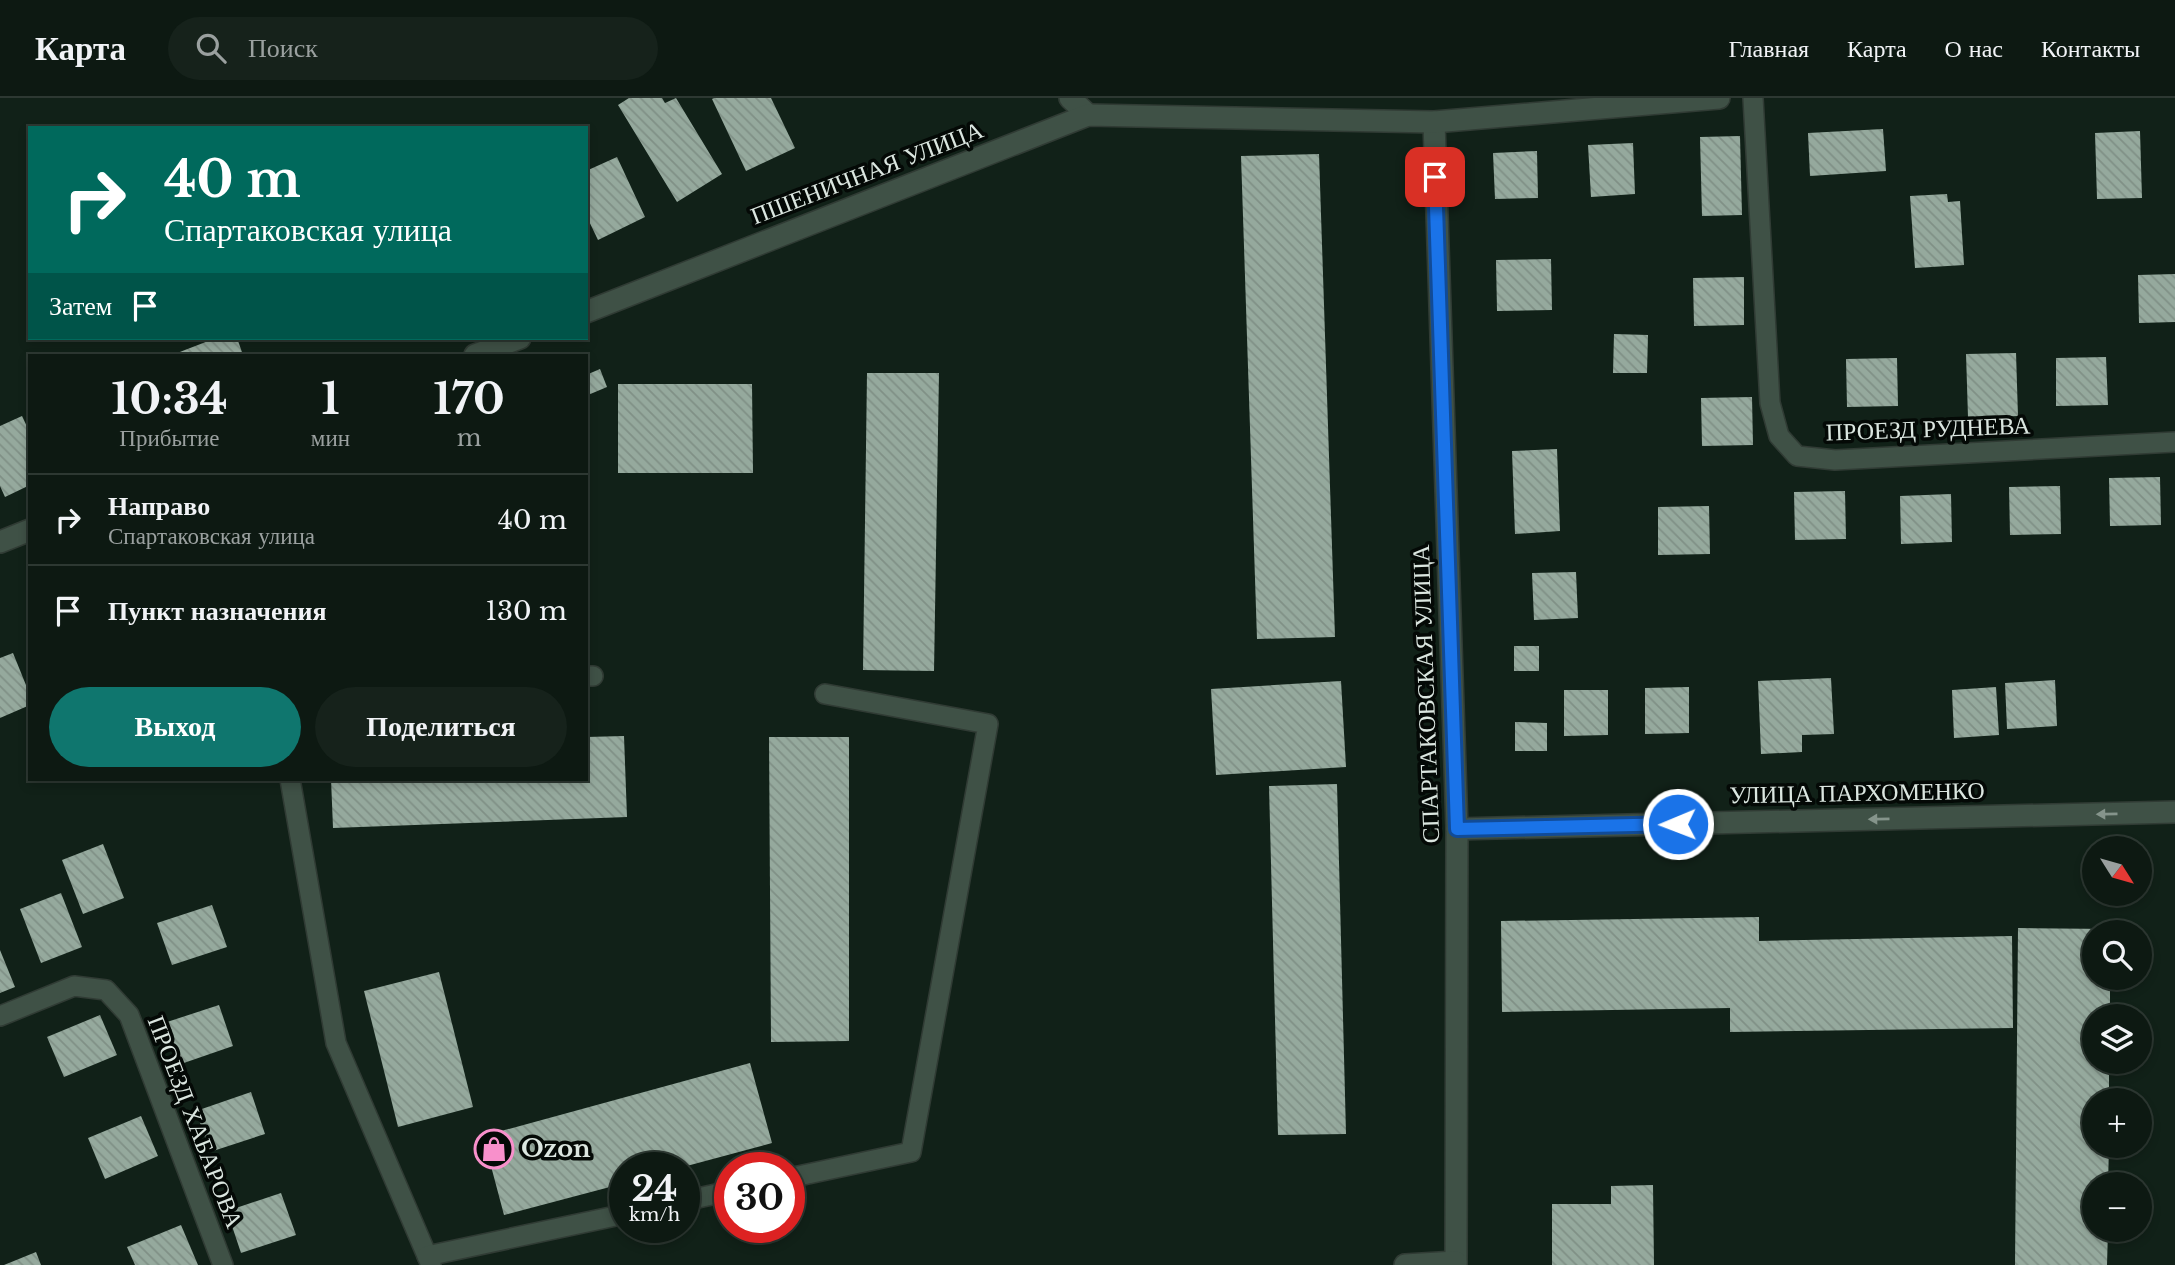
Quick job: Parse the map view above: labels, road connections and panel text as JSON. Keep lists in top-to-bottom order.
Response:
{
  "streets": {
    "street": ["ПШЕНИЧНАЯ УЛИЦА", "СПАРТАКОВСКАЯ УЛИЦА", "УЛИЦА ПАРХОМЕНКО"],
    "lane": ["ПРОЕЗД РУДНЕВА", "ПРОЕЗД ХАБАРОВА"]
  },
  "crossings": [
    ["ПШЕНИЧНАЯ УЛИЦА", "СПАРТАКОВСКАЯ УЛИЦА"],
    ["СПАРТАКОВСКАЯ УЛИЦА", "УЛИЦА ПАРХОМЕНКО"]
  ],
  "one_way": ["УЛИЦА ПАРХОМЕНКО"],
  "places": {
    "shop": ["Ozon"]
  },
  "north": "bottom right",
  "page": {
    "header": "Карта",
    "search": "Поиск",
    "nav": [
      "Главная",
      "Карта",
      "О нас",
      "Контакты"
    ],
    "turn": ["40 m", "Спартаковская улица"],
    "then": "Затем",
    "eta": [
      "10:34",
      "Прибытие",
      "1",
      "мин",
      "170",
      "m"
    ],
    "list": [
      {
        "name": "Направо",
        "note": "Спартаковская улица",
        "value": "40 m"
      },
      {
        "name": "Пункт назначения",
        "value": "130 m"
      }
    ],
    "buttons": ["Выход", "Поделиться"],
    "map_buttons": ["+", "−"],
    "speed": "24 km/h",
    "limit": "30"
  }
}
